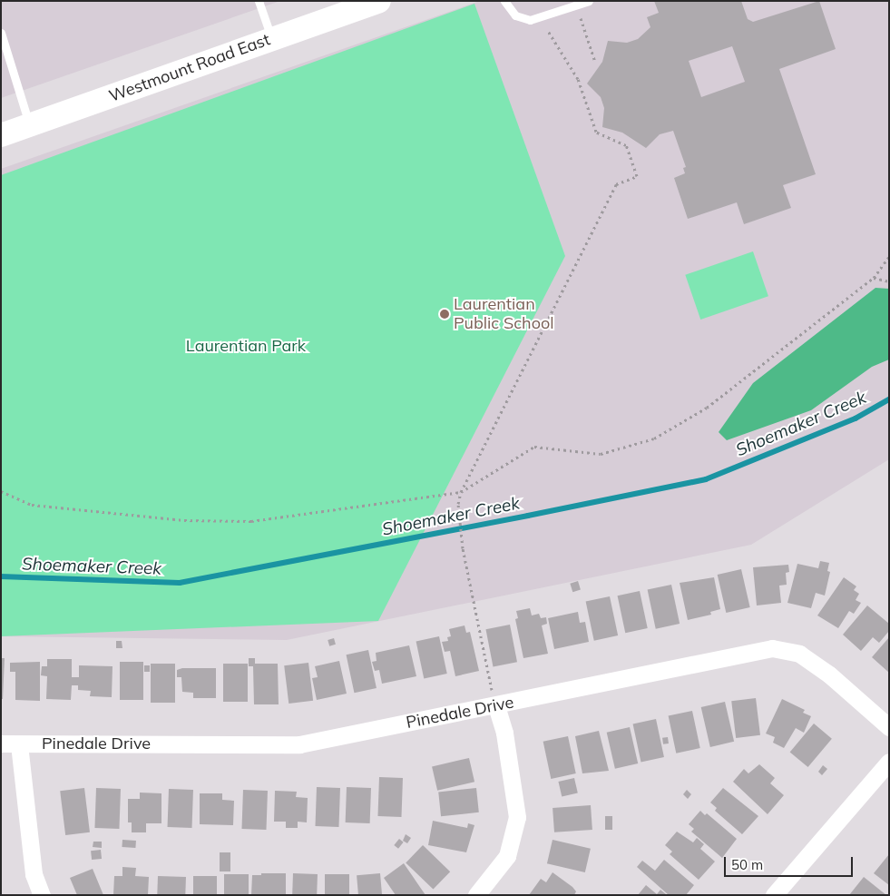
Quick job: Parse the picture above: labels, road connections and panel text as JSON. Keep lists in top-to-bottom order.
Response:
{
  "streets": {
    "main road": ["Westmount Road East"],
    "street": ["Pinedale Drive"]
  },
  "water": ["Shoemaker Creek"],
  "parks": ["Laurentian Park"],
  "places": ["Laurentian Public School"],
  "scale_bar": "50 m"
}
